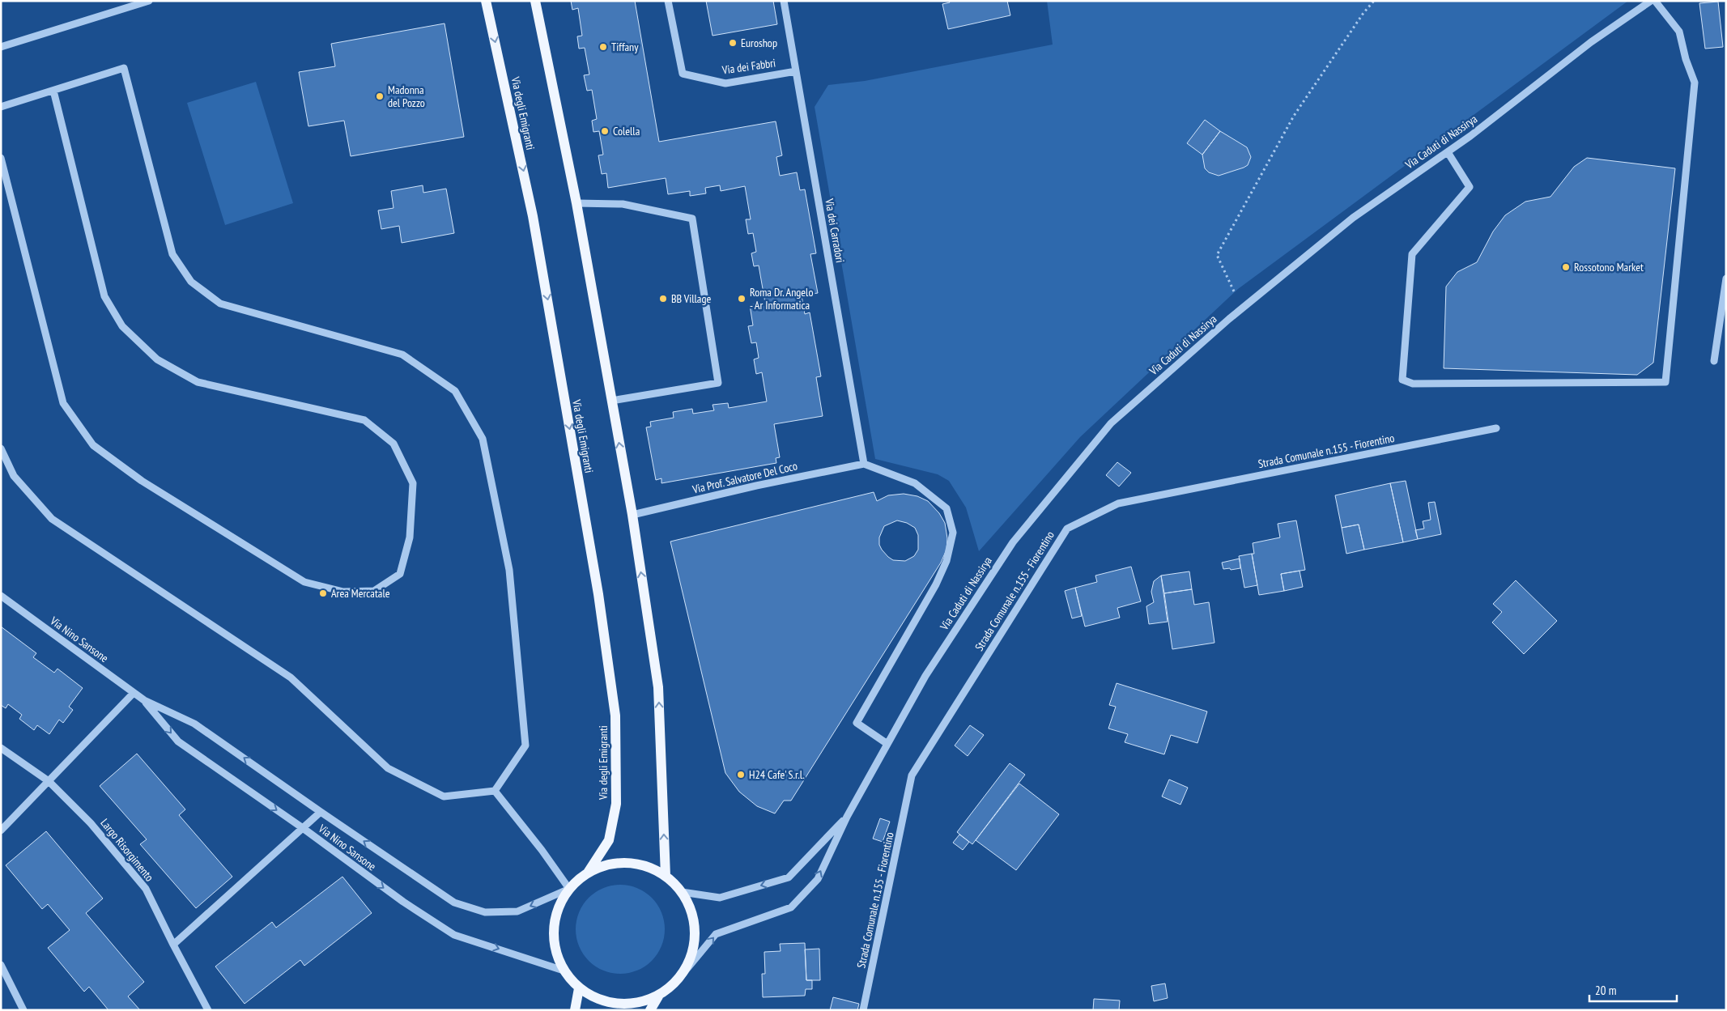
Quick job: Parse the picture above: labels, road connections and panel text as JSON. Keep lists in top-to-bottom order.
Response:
{
  "streets": {
    "main road": ["Via degli Emigranti"],
    "street": [
      "Via dei Fabbri",
      "Via Caduti di Nassirya",
      "Via dei Carradori",
      "Strada Comunale n.155 - Fiorentino",
      "Via Prof. Salvatore Del Coco",
      "Via Nino Sansone",
      "Largo Risorgimento"
    ]
  },
  "crossings": [
    ["Via dei Fabbri", "Via dei Carradori"],
    ["Via degli Emigranti", "Via Caduti di Nassirya"],
    ["Via degli Emigranti", "Via Nino Sansone"],
    ["Via Caduti di Nassirya", "Via Nino Sansone"],
    ["Via dei Carradori", "Via Prof. Salvatore Del Coco"]
  ],
  "places": [
    "Euroshop",
    "Tiffany",
    "Madonna del Pozzo",
    "Colella",
    "Rossotono Market",
    "BB Village",
    "Roma Dr. Angelo - Ar Informatica",
    "Area Mercatale",
    "H24 Cafe' S.r.l."
  ],
  "scale_bar": "20 m"
}
